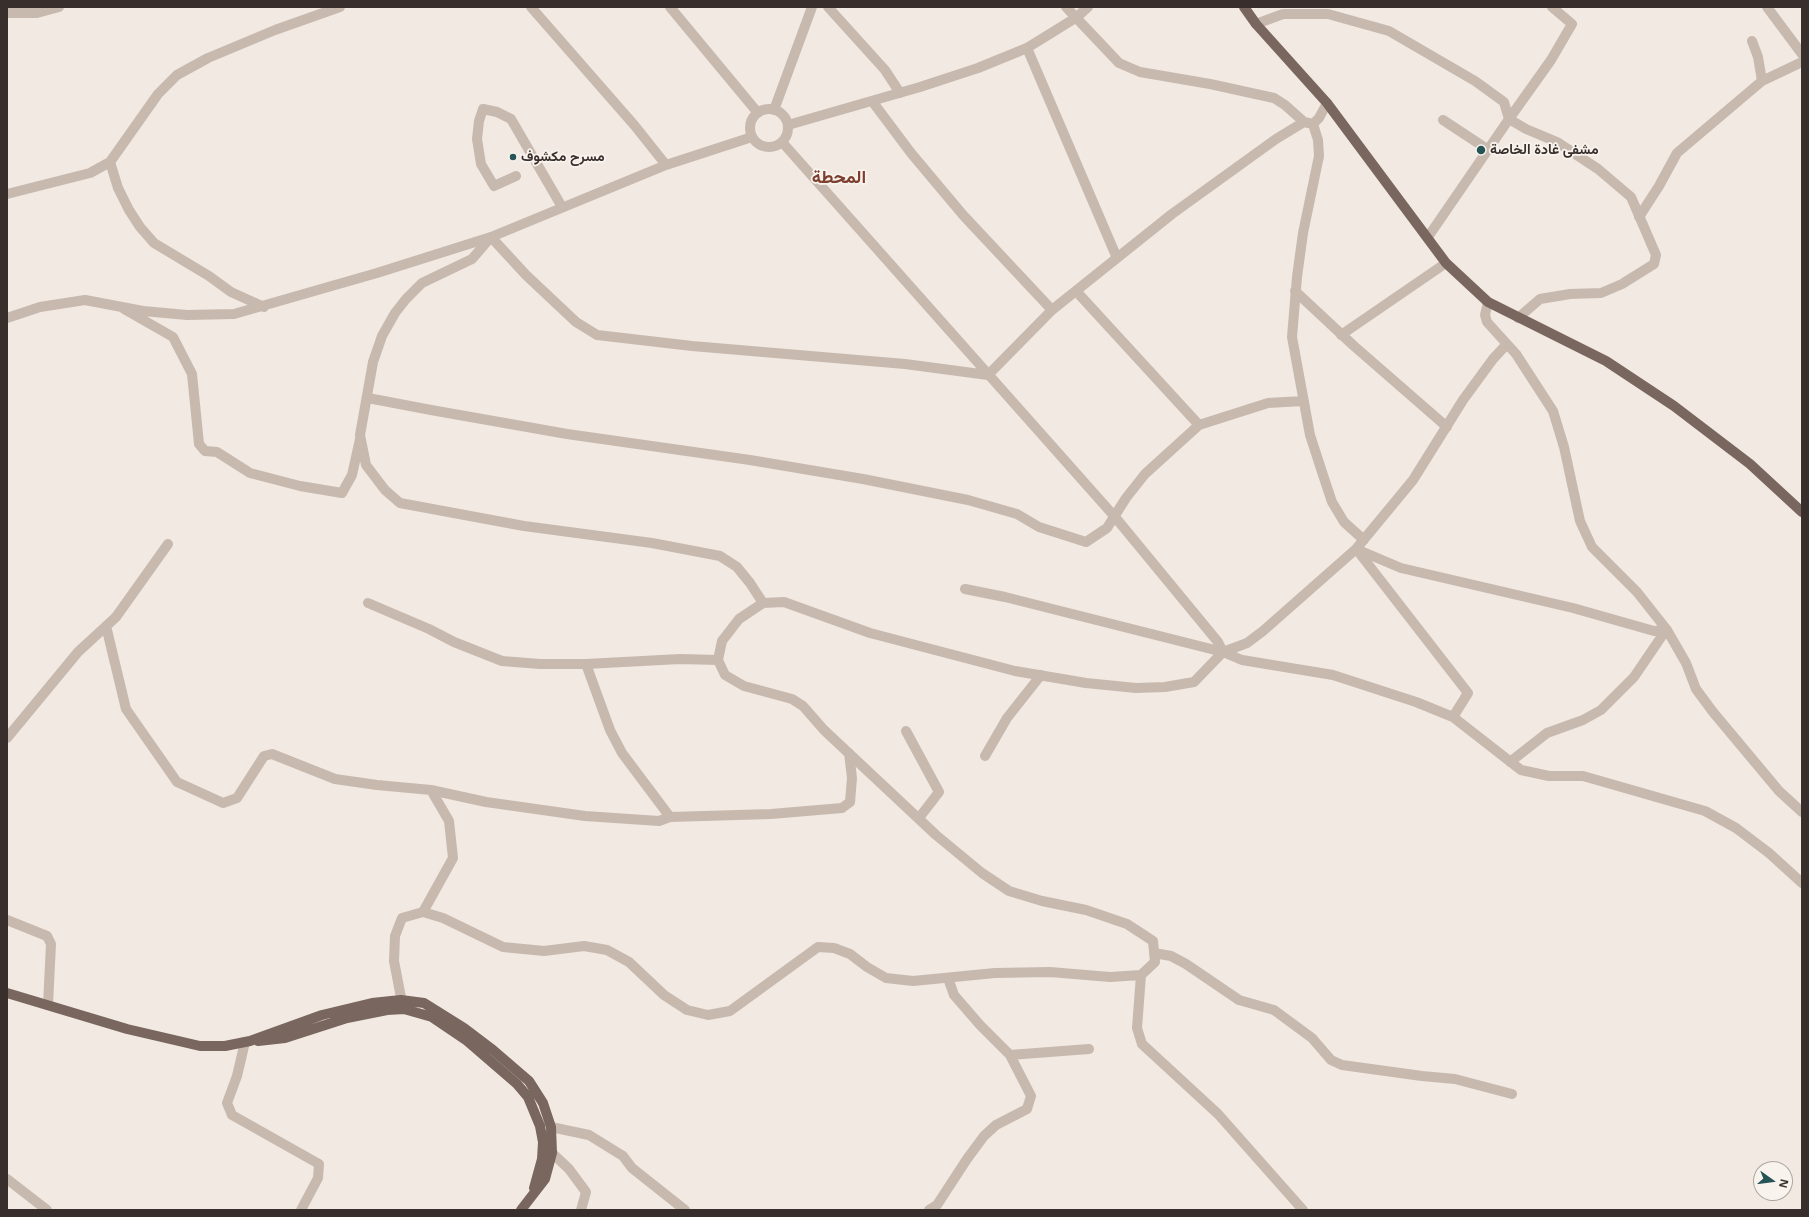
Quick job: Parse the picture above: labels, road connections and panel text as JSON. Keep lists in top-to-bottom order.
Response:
{
  "districts": ["المحطة"],
  "places": ["مشفى غادة الخاصة", "مسرح مكشوف"],
  "north": "right"
}
